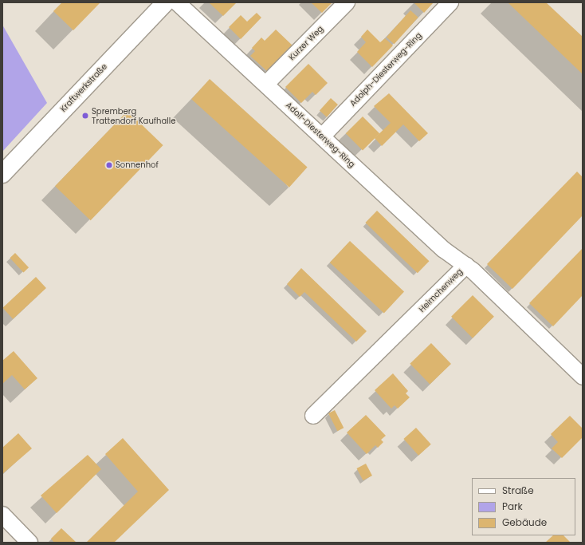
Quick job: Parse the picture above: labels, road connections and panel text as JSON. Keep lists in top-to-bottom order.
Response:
{
  "streets": {
    "main road": ["Kraftwerkstraße"],
    "street": [
      "Kurzer Weg",
      "Adolph-Diesterweg-Ring",
      "Adolf-Diesterweg-Ring",
      "Heimchenweg"
    ]
  },
  "crossings": [
    ["Kurzer Weg", "Adolf-Diesterweg-Ring"],
    ["Adolph-Diesterweg-Ring", "Adolf-Diesterweg-Ring"],
    ["Adolf-Diesterweg-Ring", "Heimchenweg"]
  ],
  "places": ["Spremberg Trattendorf Kaufhalle", "Sonnenhof"],
  "legend": ["Straße", "Park", "Gebäude"]
}
